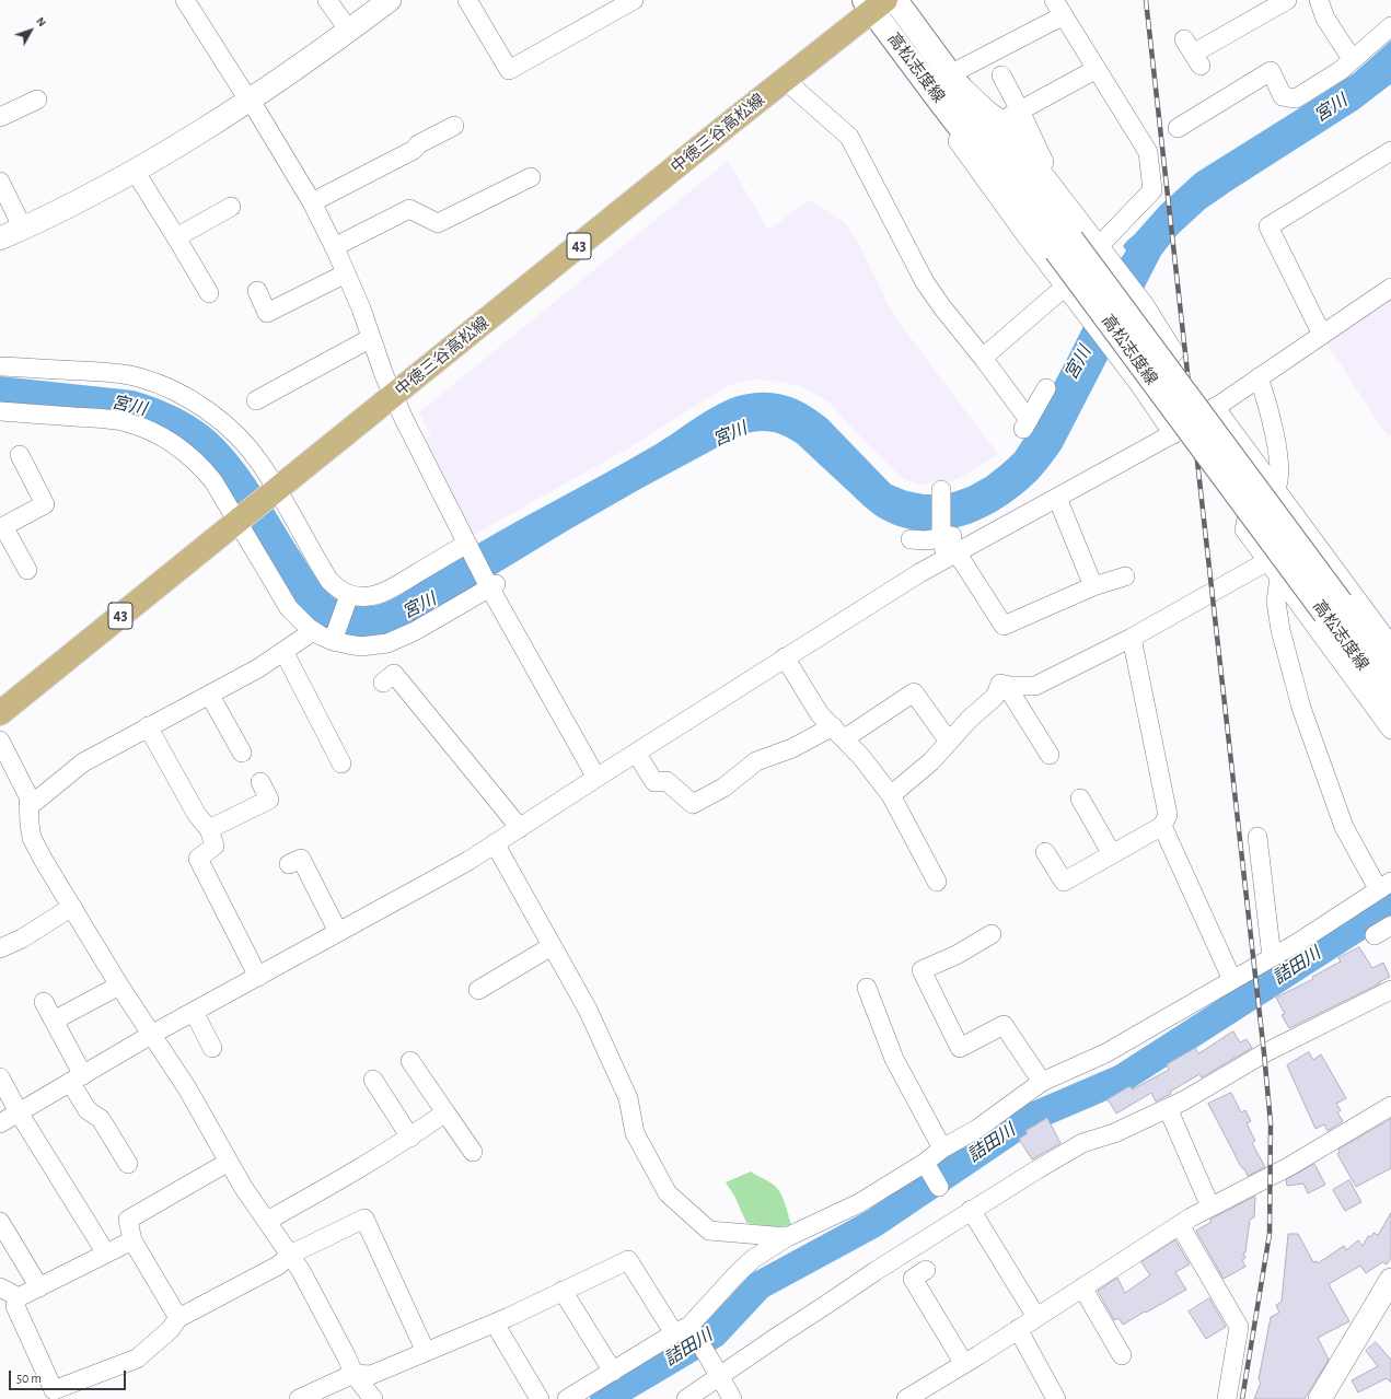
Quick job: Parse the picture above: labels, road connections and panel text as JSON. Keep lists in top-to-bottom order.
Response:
{
  "streets": {
    "main road": ["高松志度線", "中徳三谷高松線", "43"]
  },
  "crossings": [
    ["高松志度線", "中徳三谷高松線"]
  ],
  "water": ["宮川", "詰田川"],
  "scale_bar": "50 m",
  "north": "top right"
}
